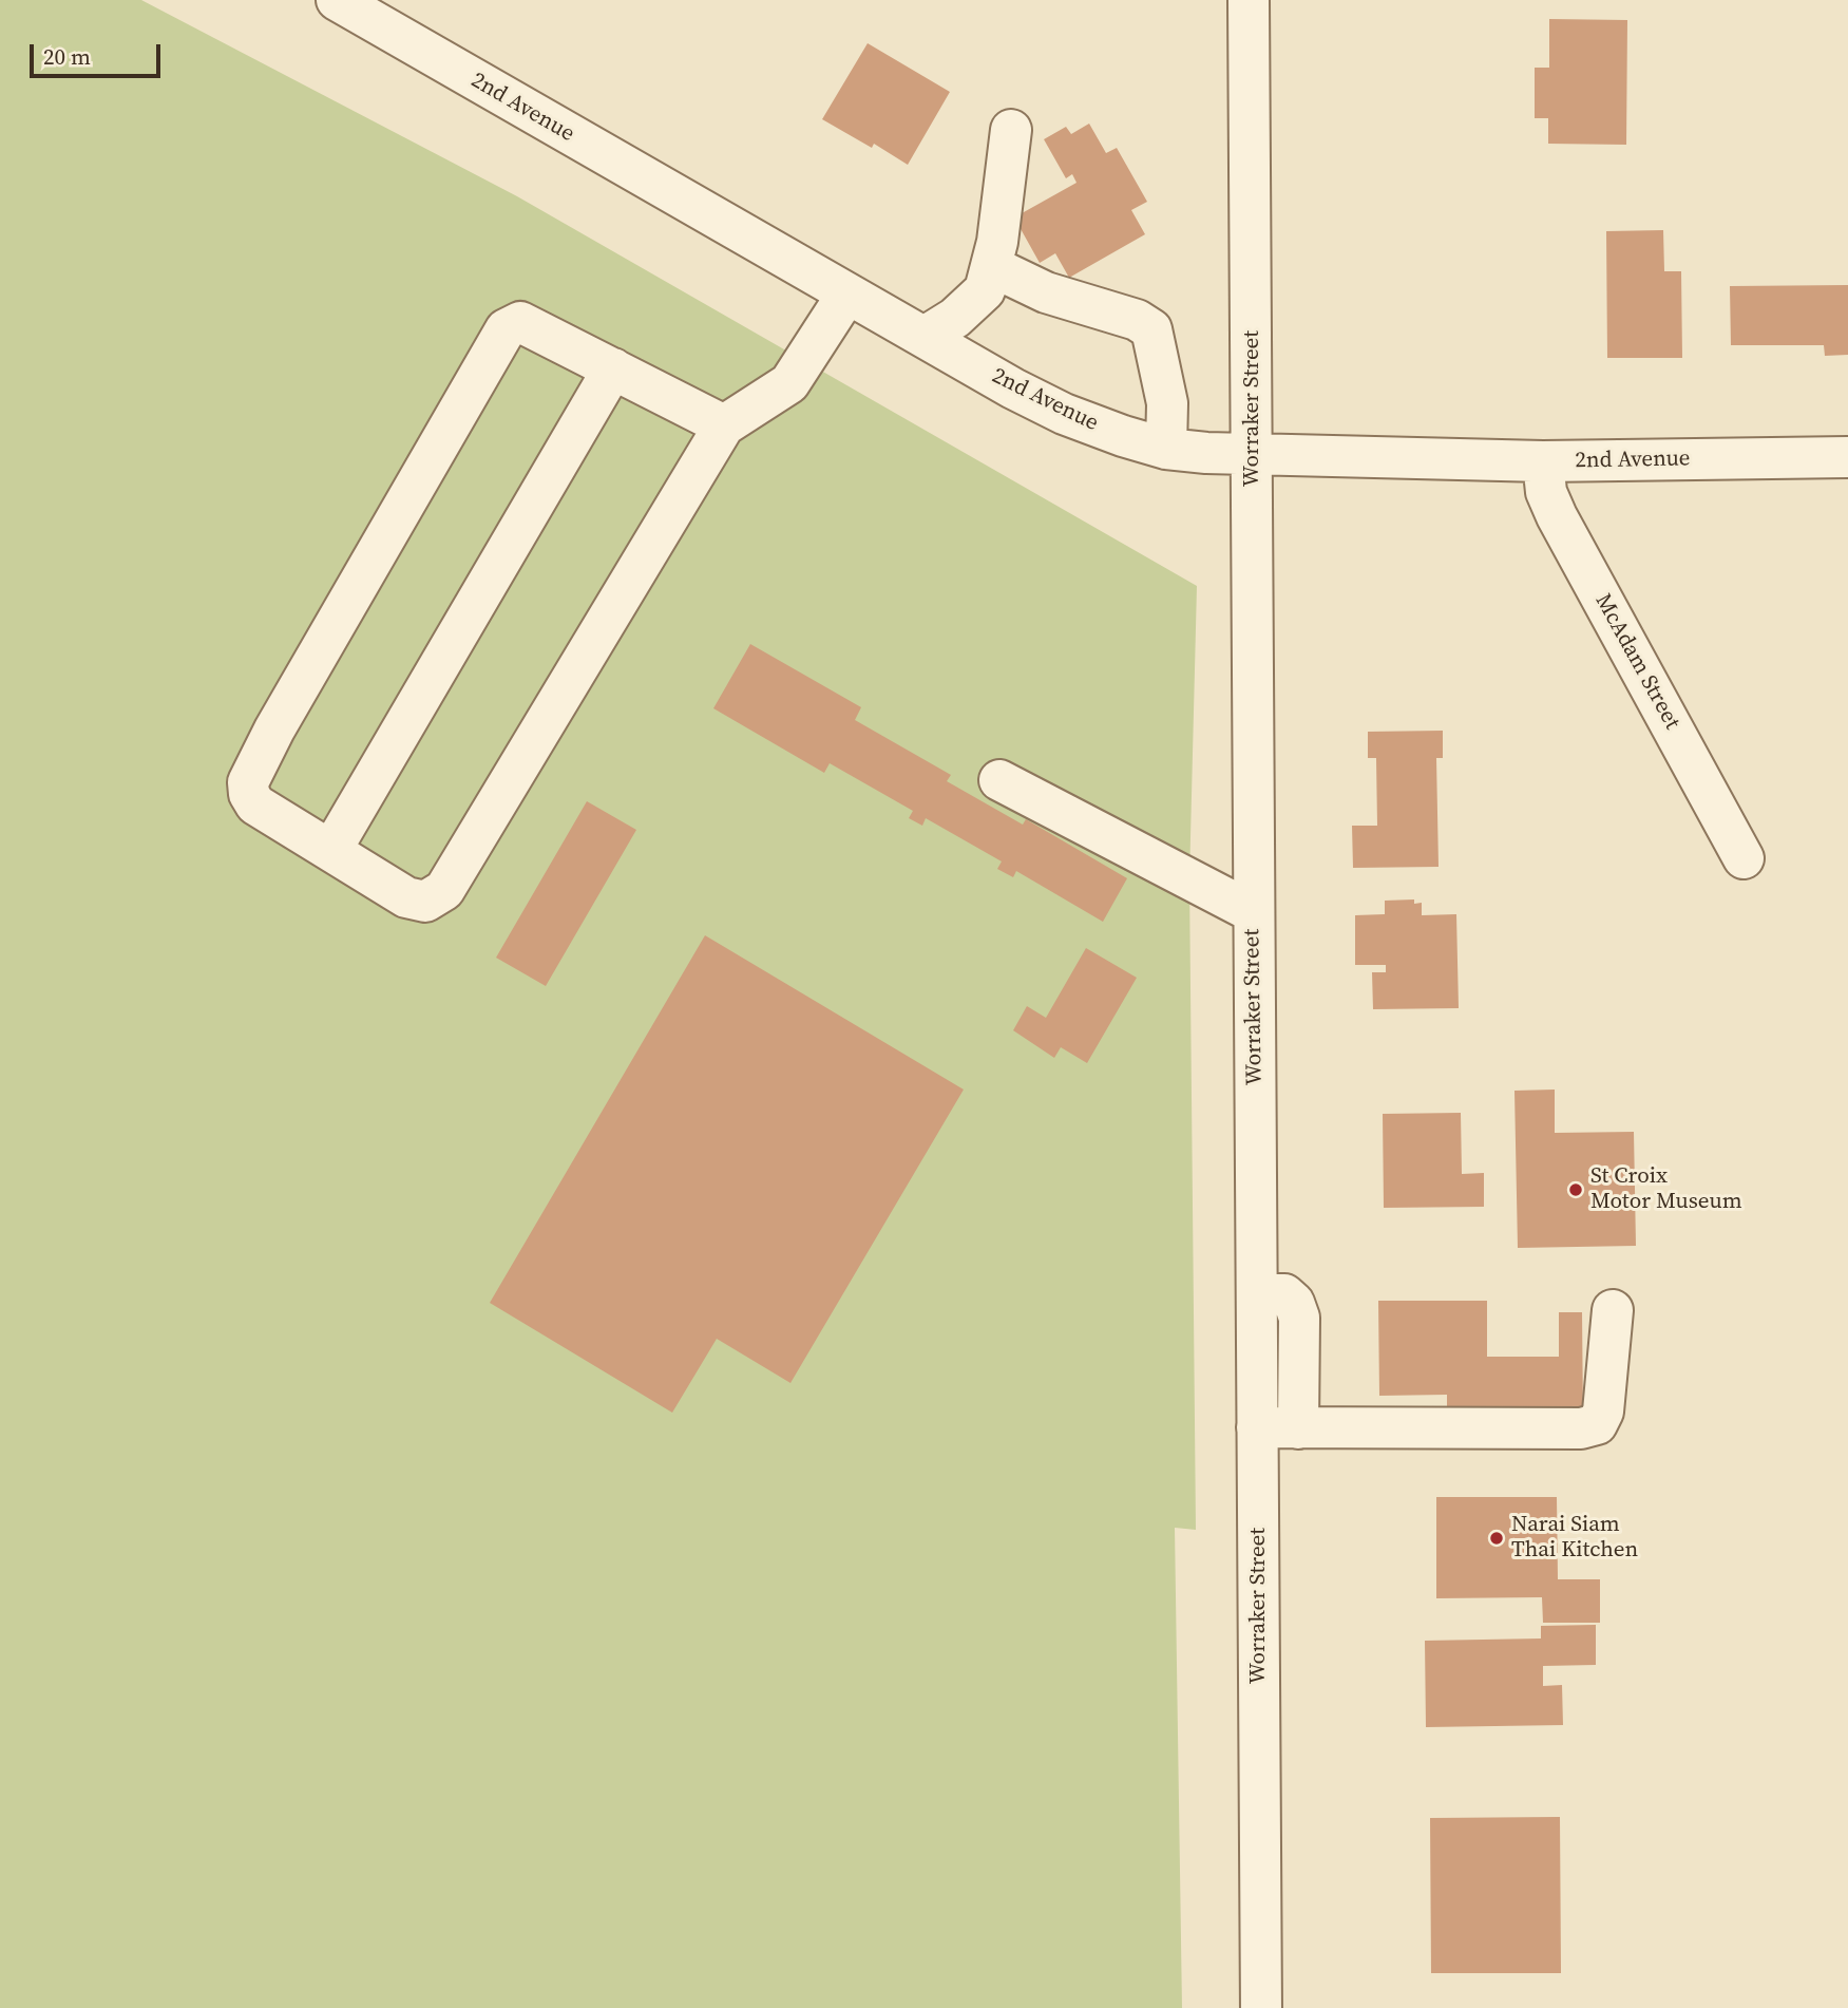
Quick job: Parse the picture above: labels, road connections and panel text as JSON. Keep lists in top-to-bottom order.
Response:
{
  "streets": {
    "street": ["2nd Avenue", "Worraker Street", "McAdam Street"]
  },
  "crossings": [
    ["2nd Avenue", "Worraker Street"],
    ["2nd Avenue", "McAdam Street"]
  ],
  "places": ["St Croix Motor Museum", "Narai Siam Thai Kitchen"],
  "scale_bar": "20 m"
}
